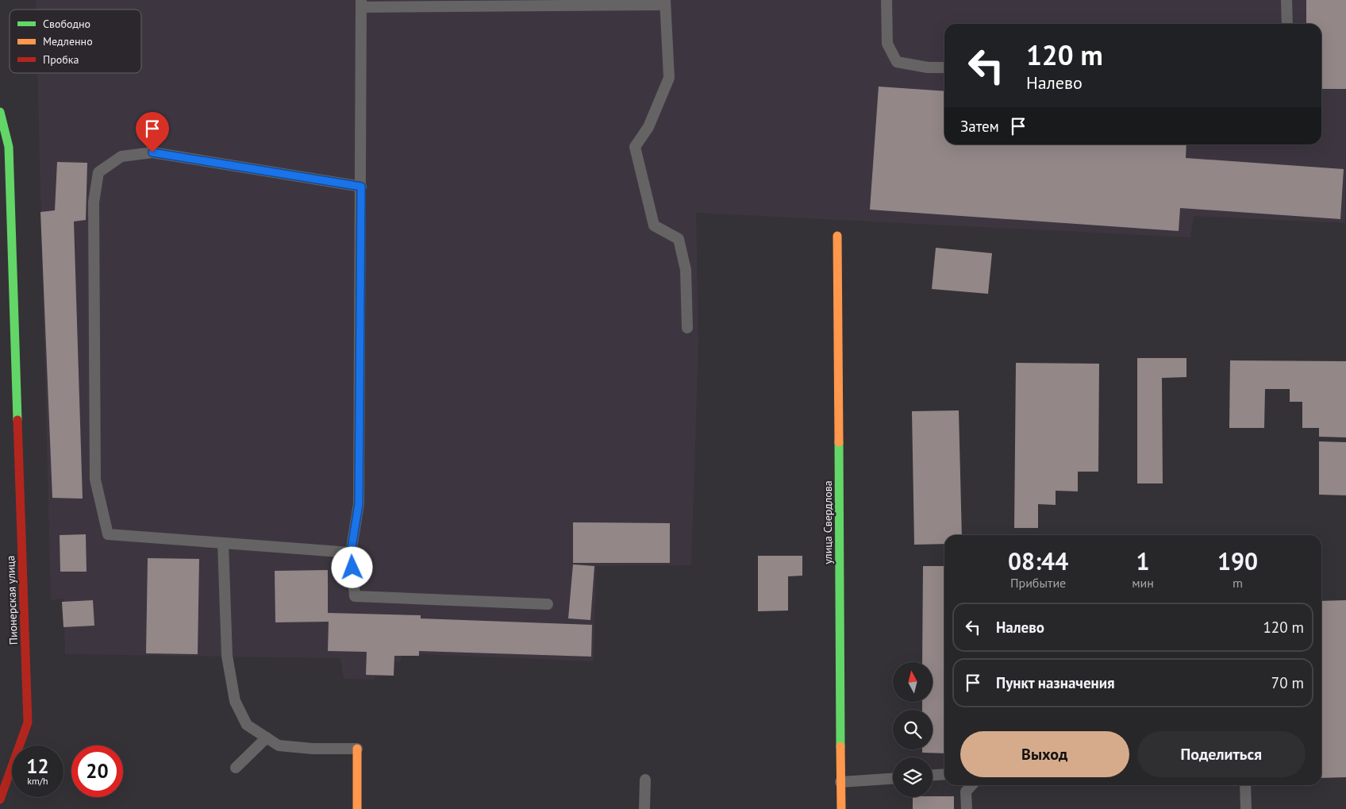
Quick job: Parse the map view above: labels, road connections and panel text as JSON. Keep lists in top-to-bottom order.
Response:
{
  "streets": {
    "street": ["улица Свердлова", "Пионерская улица"]
  },
  "legend": ["Свободно", "Медленно", "Пробка"],
  "north": "top",
  "page": {
    "turn": ["120 m", "Налево"],
    "then": "Затем",
    "eta": [
      "08:44",
      "Прибытие",
      "1",
      "мин",
      "190",
      "m"
    ],
    "list": [
      {
        "name": "Налево",
        "value": "120 m"
      },
      {
        "name": "Пункт назначения",
        "value": "70 m"
      }
    ],
    "buttons": ["Выход", "Поделиться"],
    "speed": "12 km/h",
    "limit": "20"
  }
}
